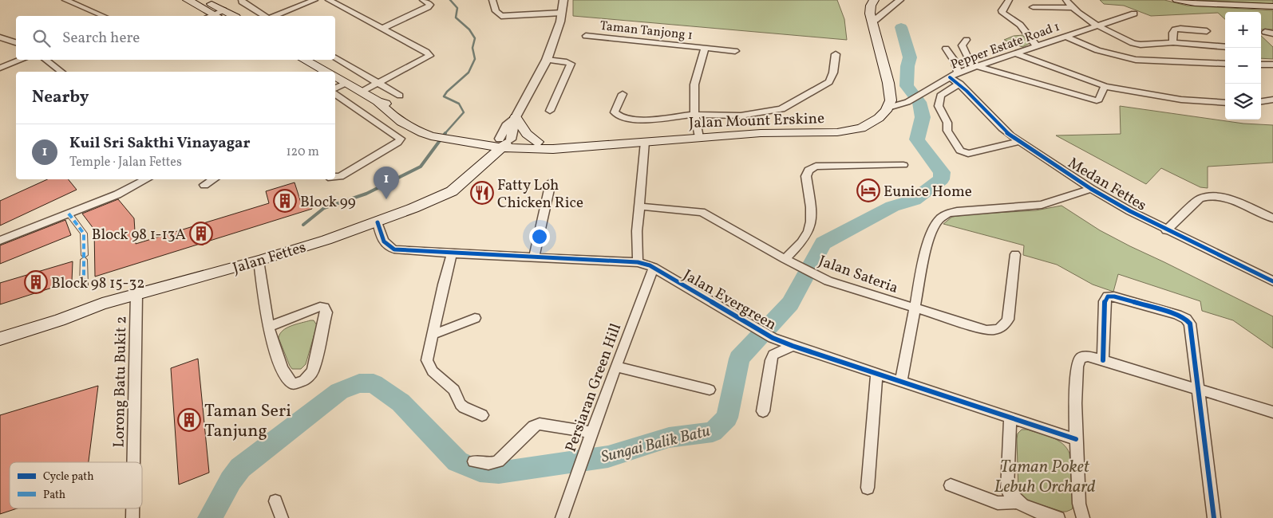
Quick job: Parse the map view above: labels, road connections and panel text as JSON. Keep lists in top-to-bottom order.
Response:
{
  "streets": {
    "main road": ["Jalan Mount Erskine", "Jalan Fettes"],
    "street": [
      "Taman Tanjong 1",
      "Pepper Estate Road 1",
      "Medan Fettes",
      "Jalan Sateria",
      "Jalan Evergreen",
      "Lorong Batu Bukit 2",
      "Persiaran Green Hill"
    ]
  },
  "crossings": [
    ["Taman Tanjong 1", "Jalan Mount Erskine"],
    ["Pepper Estate Road 1", "Jalan Mount Erskine"],
    ["Pepper Estate Road 1", "Medan Fettes"],
    ["Jalan Mount Erskine", "Jalan Fettes"],
    ["Jalan Fettes", "Jalan Evergreen"],
    ["Jalan Fettes", "Lorong Batu Bukit 2"],
    ["Jalan Evergreen", "Persiaran Green Hill"]
  ],
  "water": ["Sungai Balik Batu"],
  "parks": ["Taman Poket Lebuh Orchard"],
  "places": {
    "hotel": ["Eunice Home"],
    "restaurant": ["Fatty Loh Chicken Rice"],
    "building": [
      "Block 99",
      "Block 98 1-13A",
      "Block 98 15-32",
      "Taman Seri Tanjung"
    ]
  },
  "legend": ["Cycle path", "Path"],
  "page": {
    "map_buttons": ["+", "−"],
    "search": "Search here",
    "heading": "Nearby",
    "list": [
      {
        "mark": "1",
        "name": "Kuil Sri Sakthi Vinayagar",
        "note": "Temple · Jalan Fettes",
        "value": "120 m"
      }
    ],
    "pins": "1"
  }
}
